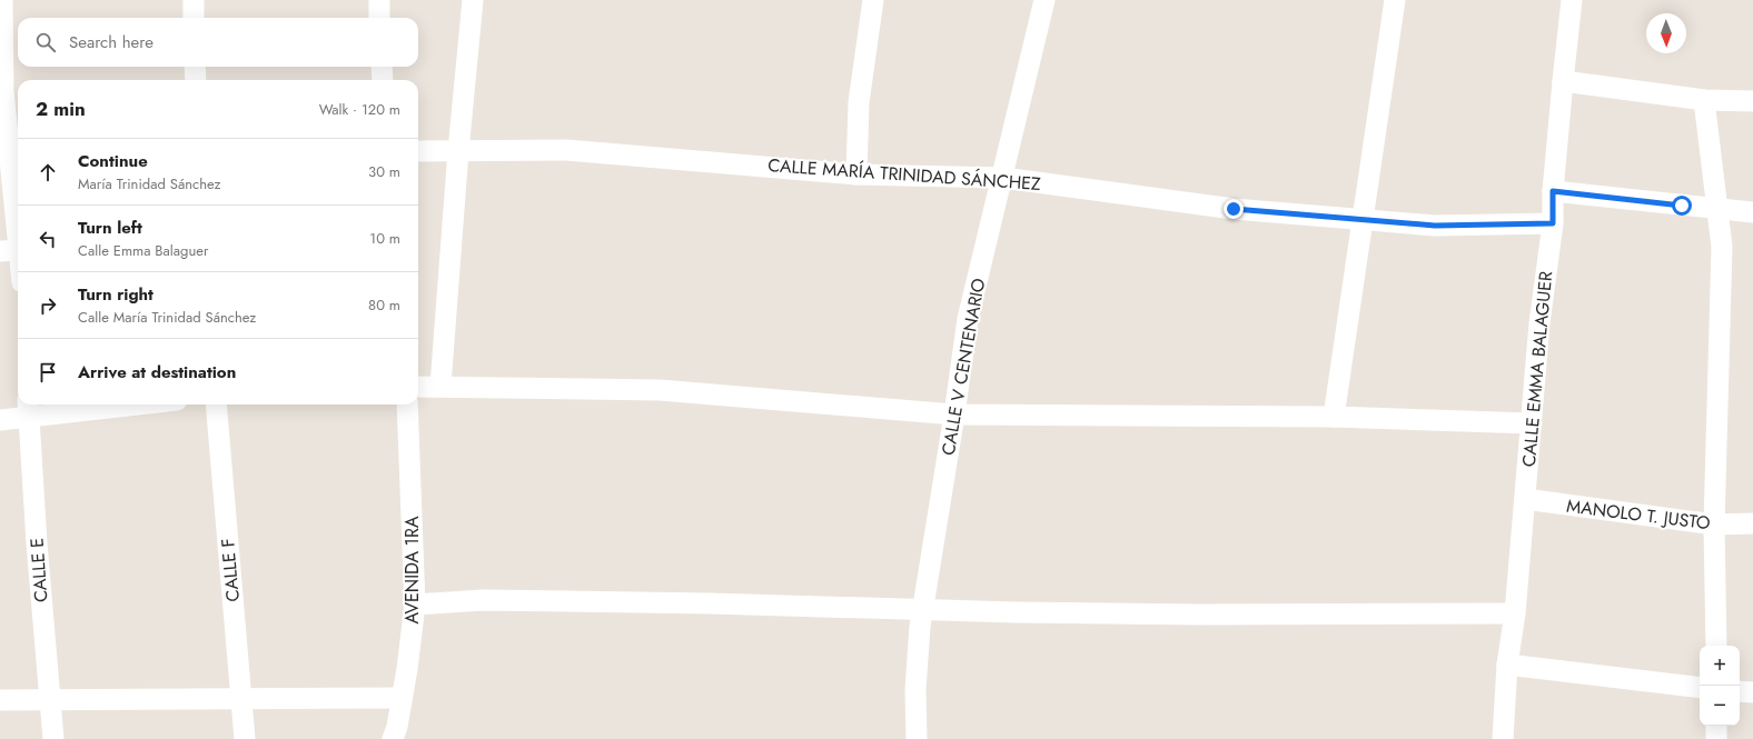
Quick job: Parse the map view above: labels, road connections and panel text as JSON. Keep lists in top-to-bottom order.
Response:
{
  "streets": {
    "street": [
      "CALLE MARÍA TRINIDAD SÁNCHEZ",
      "CALLE V CENTENARIO",
      "CALLE EMMA BALAGUER",
      "MANOLO T. JUSTO",
      "CALLE E",
      "CALLE F",
      "AVENIDA 1RA"
    ]
  },
  "crossings": [
    ["CALLE MARÍA TRINIDAD SÁNCHEZ", "CALLE V CENTENARIO"],
    ["CALLE MARÍA TRINIDAD SÁNCHEZ", "CALLE EMMA BALAGUER"],
    ["CALLE EMMA BALAGUER", "MANOLO T. JUSTO"]
  ],
  "north": "bottom",
  "page": {
    "search": "Search here",
    "heading": ["2 min", "Walk · 120 m"],
    "list": [
      ["Continue", "María Trinidad Sánchez", "30 m"],
      ["Turn left", "Calle Emma Balaguer", "10 m"],
      ["Turn right", "Calle María Trinidad Sánchez", "80 m"],
      "Arrive at destination"
    ],
    "map_buttons": ["+", "−"]
  }
}
